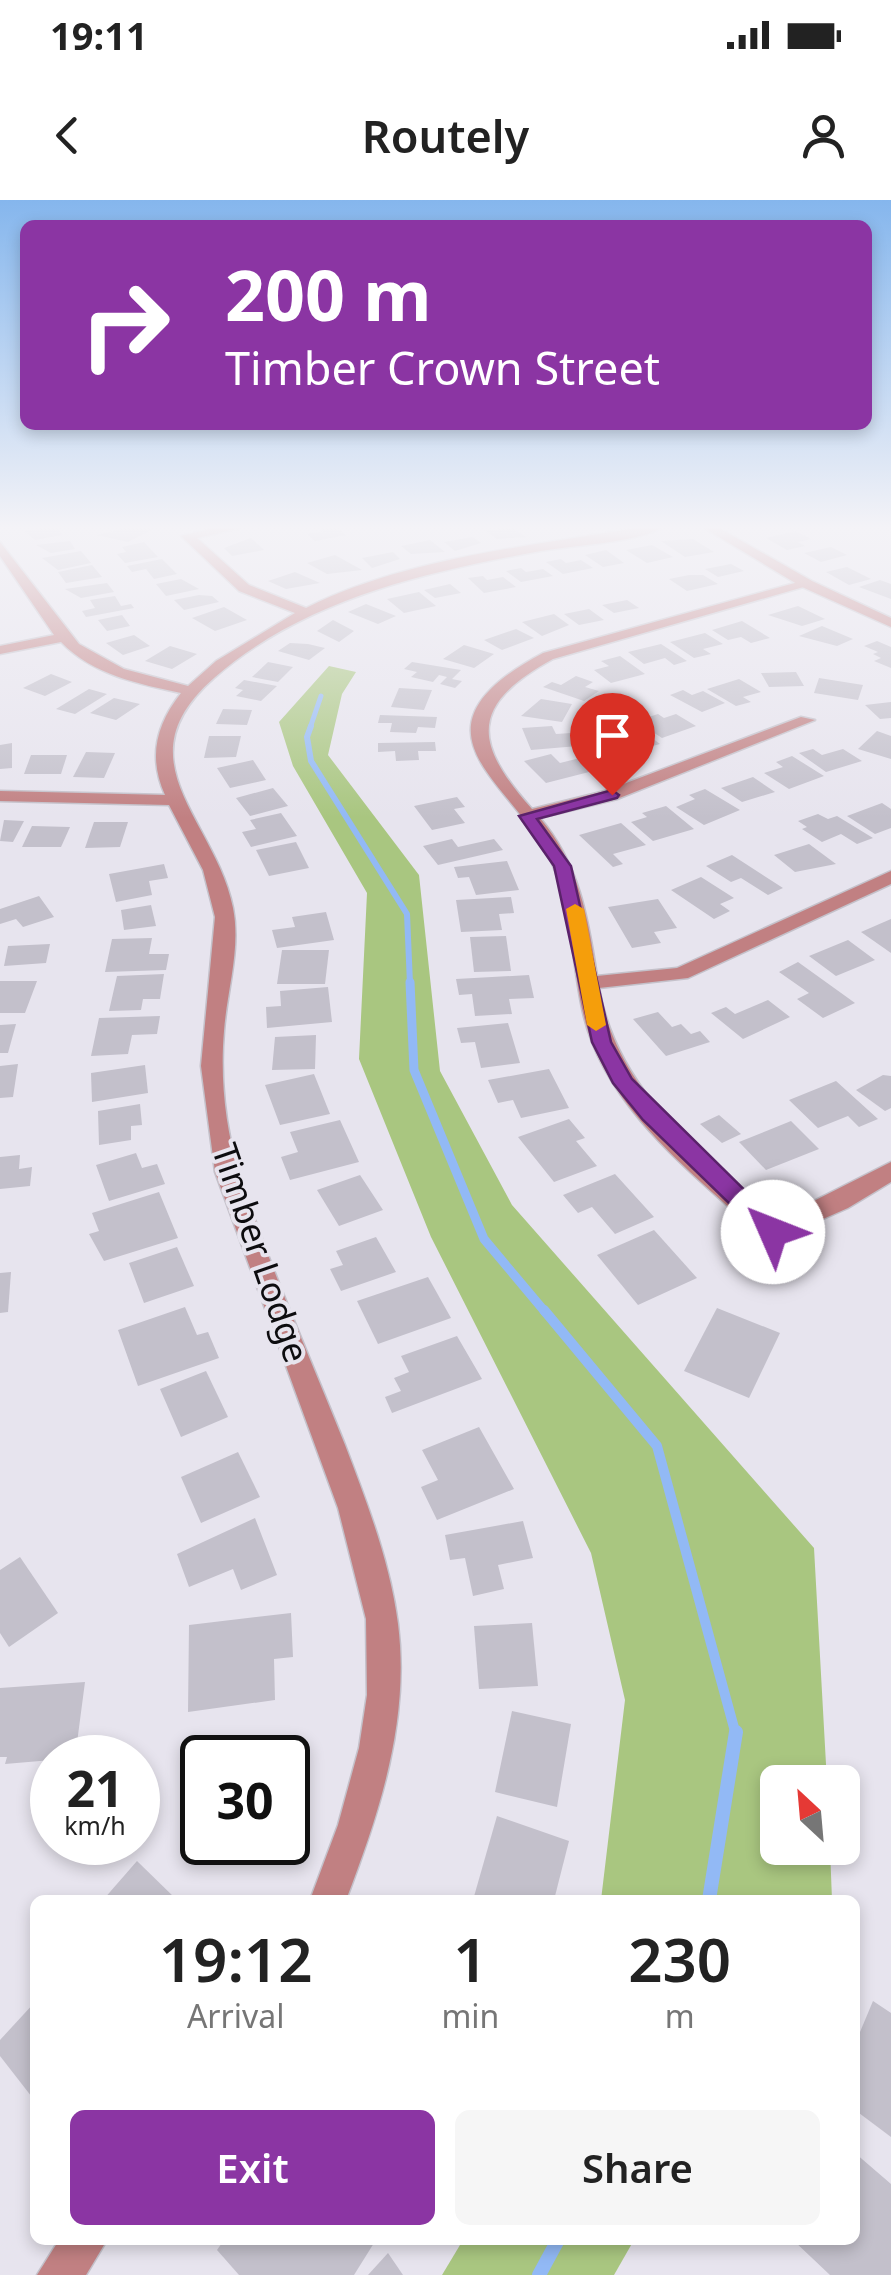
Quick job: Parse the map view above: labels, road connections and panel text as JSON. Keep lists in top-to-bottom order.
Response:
{
  "streets": {
    "street": ["Timber Lodge"]
  },
  "north": "top left",
  "page": {
    "status": "19:11",
    "header": "Routely",
    "turn": ["200 m", "Timber Crown Street"],
    "speed": "21 km/h",
    "limit": "30",
    "eta": [
      "19:12",
      "Arrival",
      "1",
      "min",
      "230",
      "m"
    ],
    "buttons": ["Exit", "Share"]
  }
}
